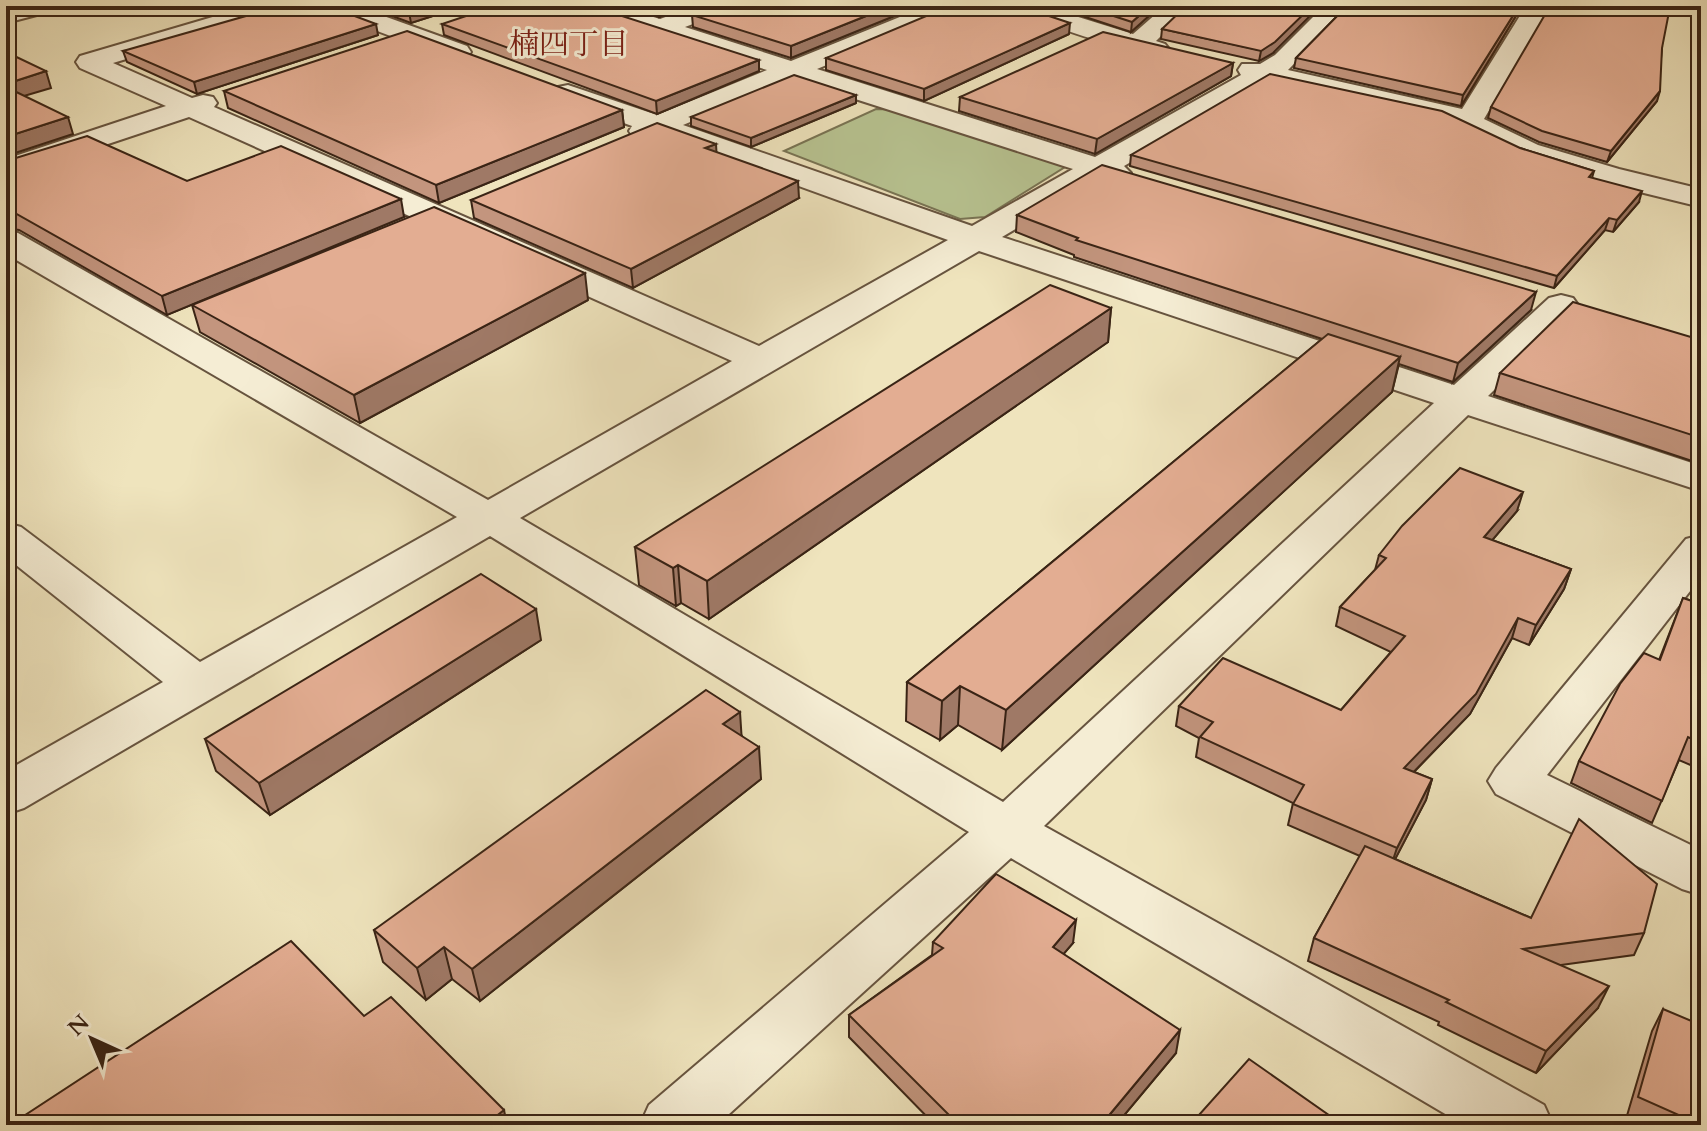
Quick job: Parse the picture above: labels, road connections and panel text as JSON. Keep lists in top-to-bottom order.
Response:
{
  "districts": ["楠四丁目"],
  "north": "top left"
}
